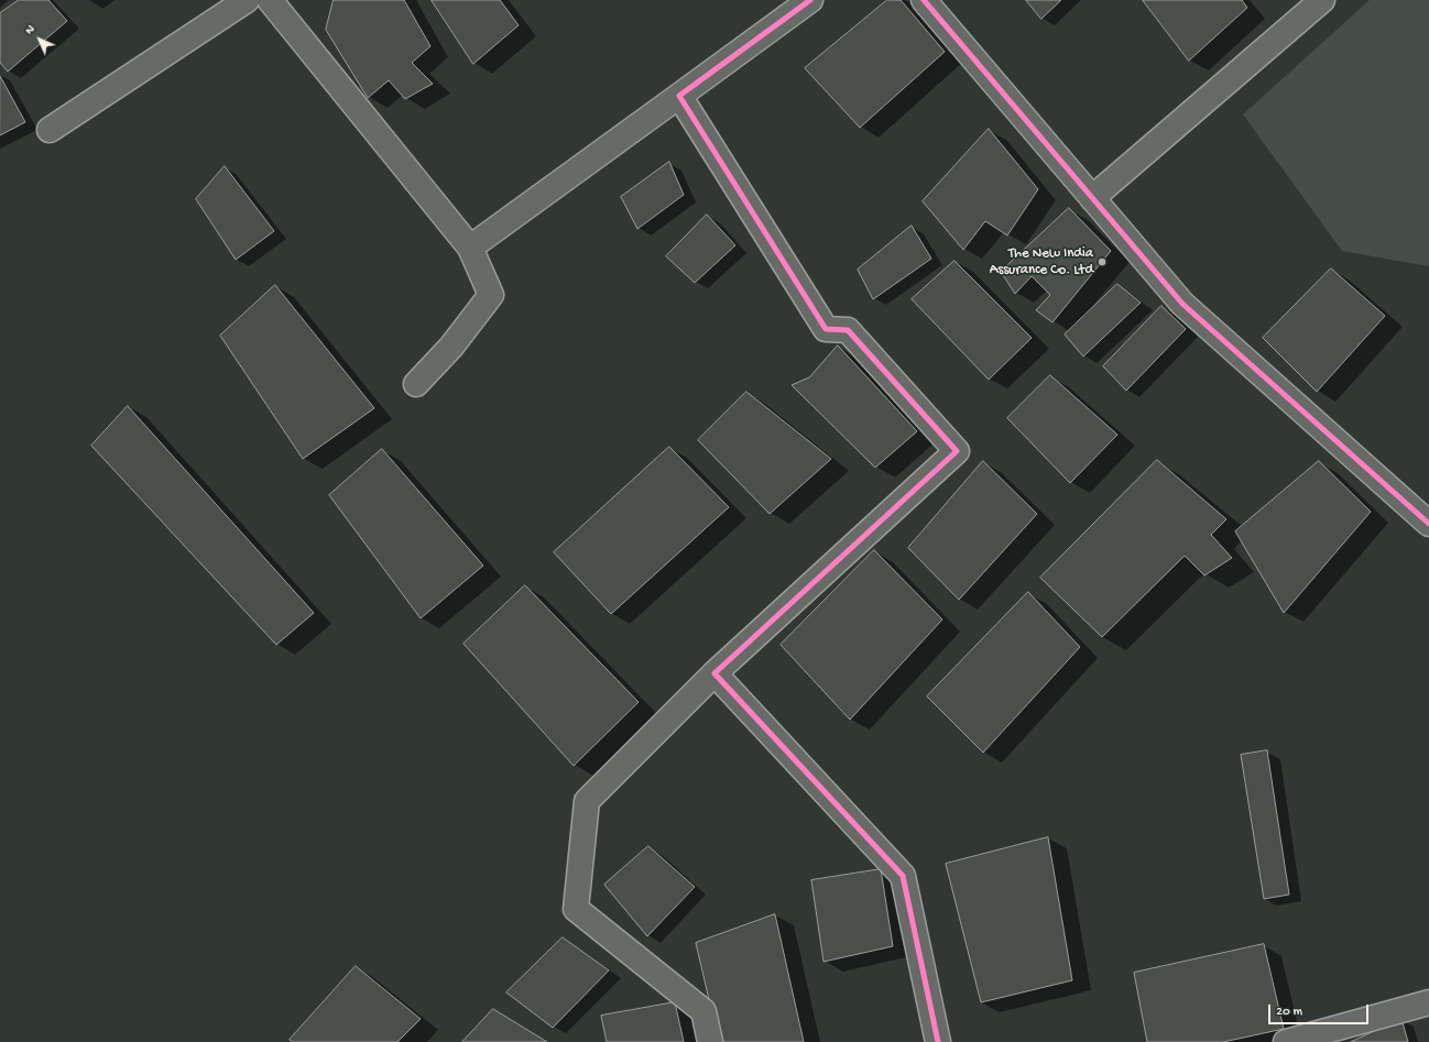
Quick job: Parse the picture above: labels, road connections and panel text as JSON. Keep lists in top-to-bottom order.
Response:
{
  "places": ["The New India Assurance Co. Ltd"],
  "scale_bar": "20 m",
  "north": "top left"
}
